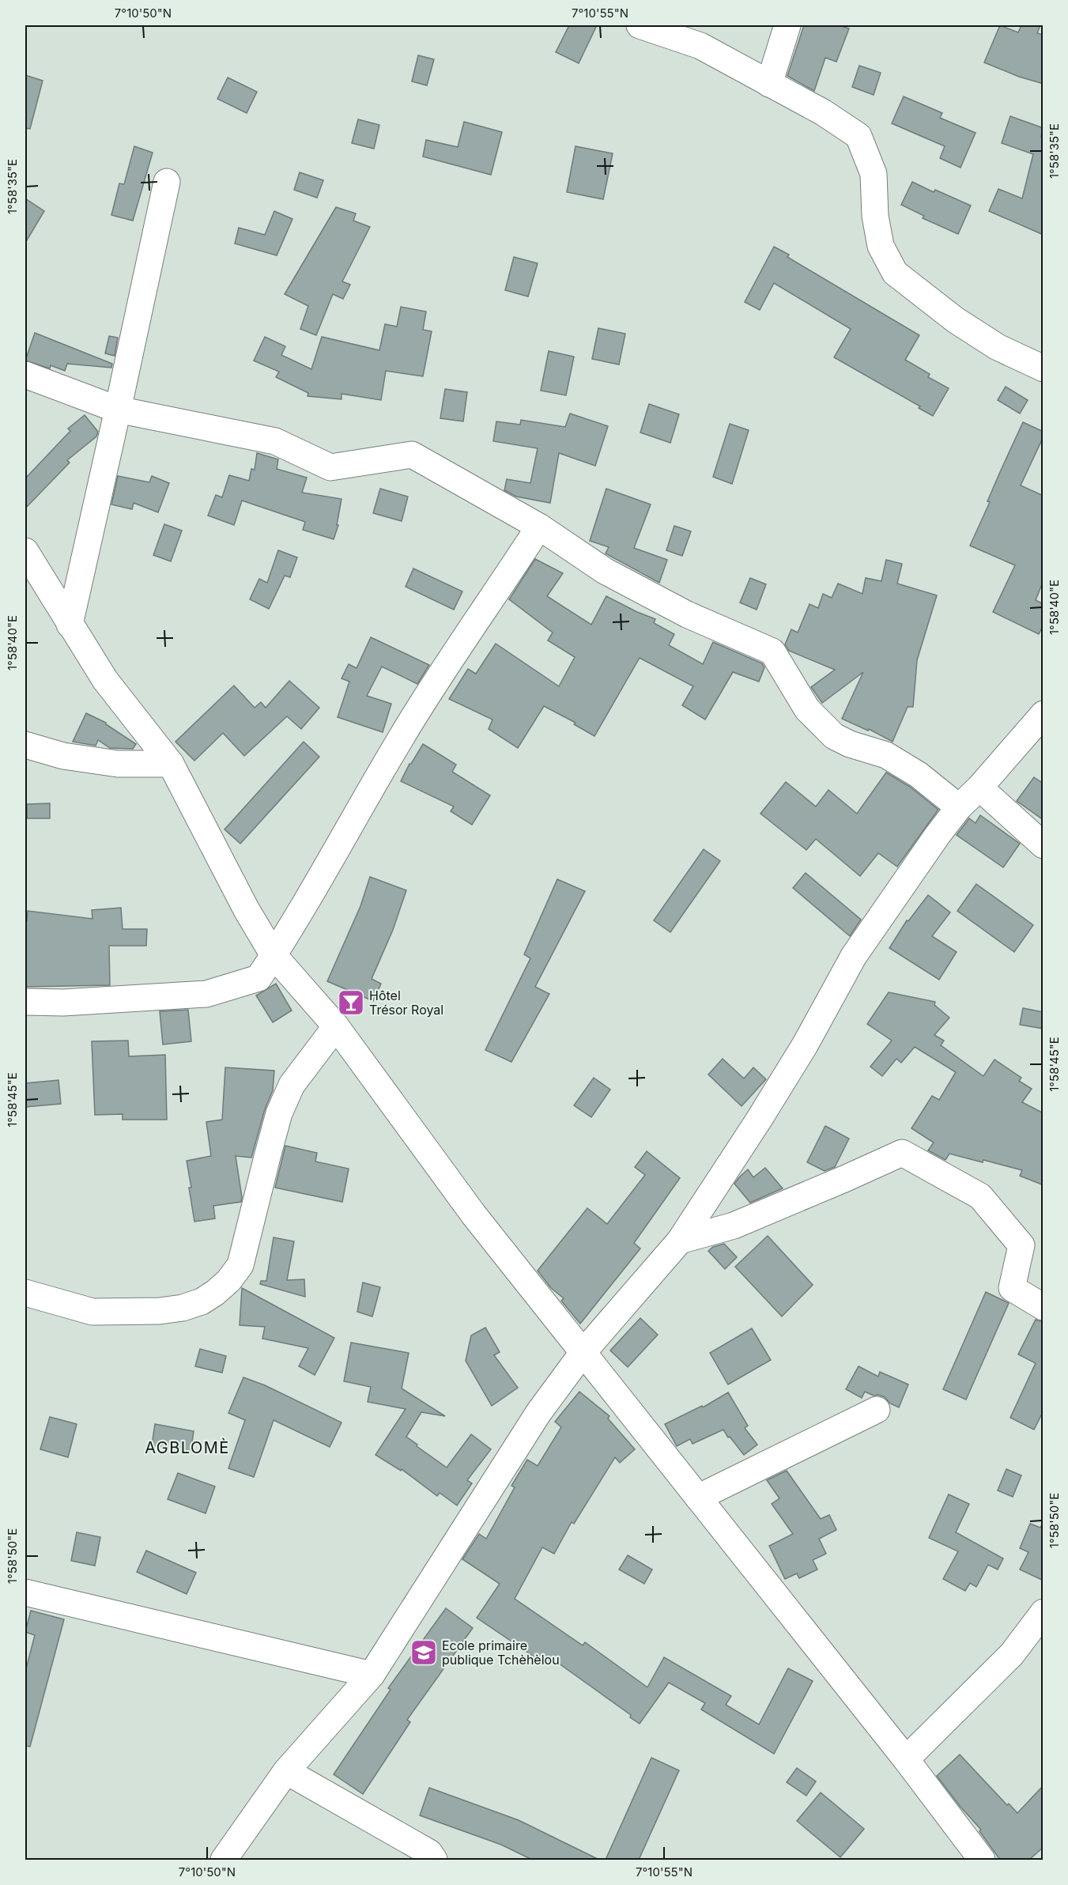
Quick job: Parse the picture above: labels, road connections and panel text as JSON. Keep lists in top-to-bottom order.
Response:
{
  "districts": ["AGBLOMÈ"],
  "places": {
    "bar": ["Hôtel Trésor Royal"],
    "school or university": ["Ecole primaire publique Tchèhèlou"]
  },
  "coordinates": [
    "7°10'50\"N",
    "7°10'55\"N",
    "1°58'35\"E",
    "1°58'40\"E",
    "1°58'45\"E",
    "1°58'50\"E"
  ]
}
